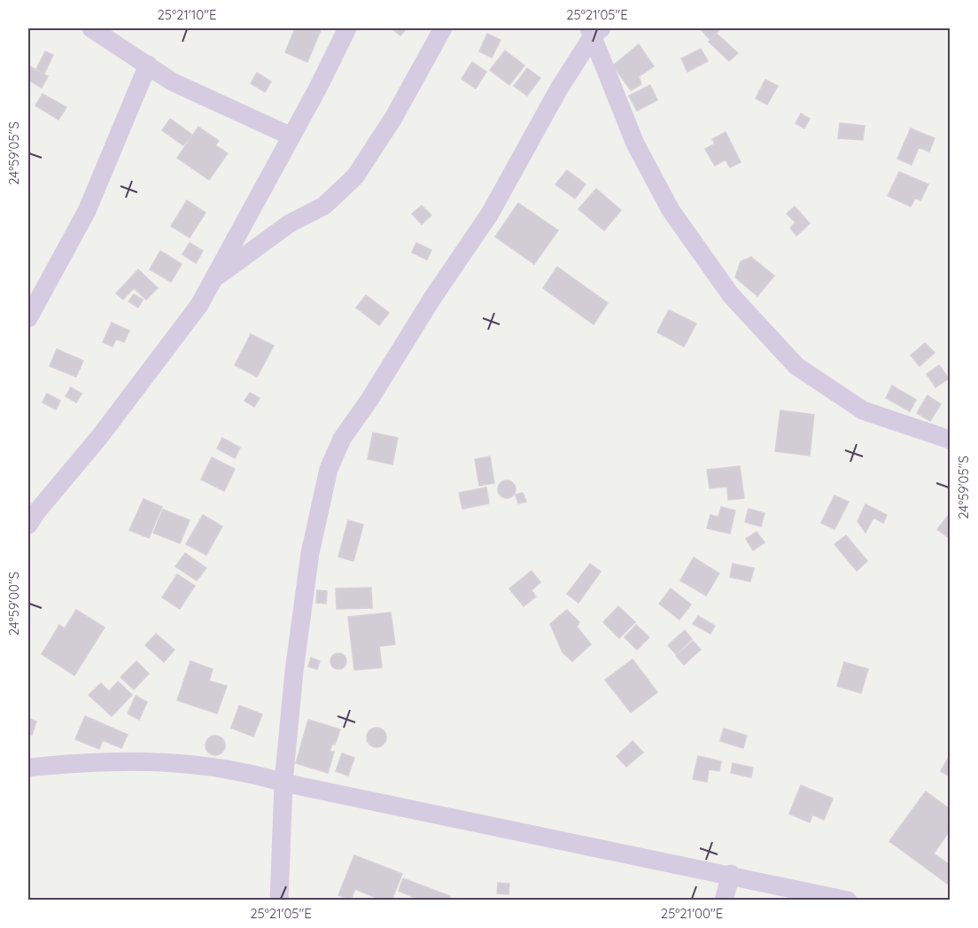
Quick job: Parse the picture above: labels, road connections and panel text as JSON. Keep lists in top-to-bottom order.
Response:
{
  "coordinates": [
    "25°21'10\"E",
    "25°21'05\"E",
    "24°59'05\"S",
    "24°59'00\"S",
    "25°21'00\"E"
  ]
}
